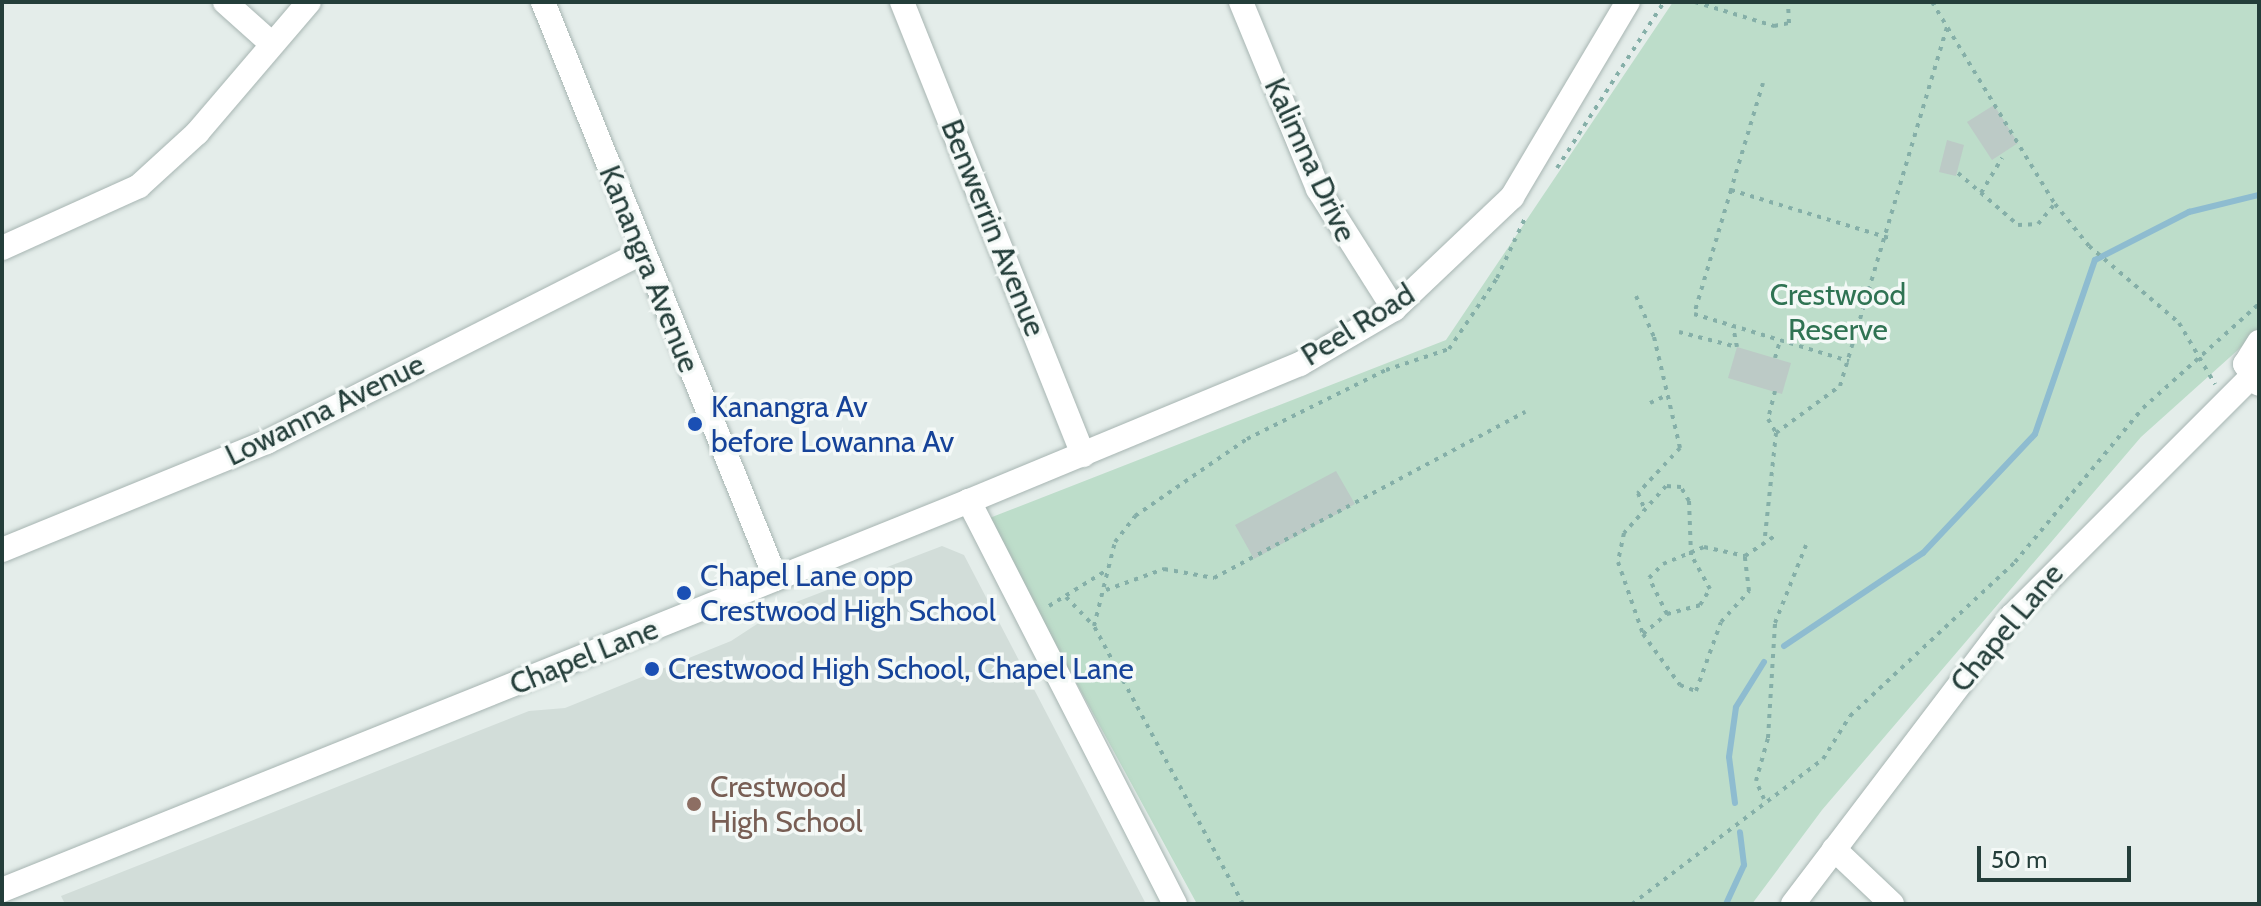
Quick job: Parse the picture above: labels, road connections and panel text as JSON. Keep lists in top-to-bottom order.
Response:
{
  "streets": {
    "street": [
      "Kalimna Drive",
      "Benwerrin Avenue",
      "Kanangra Avenue",
      "Peel Road",
      "Lowanna Avenue",
      "Chapel Lane"
    ]
  },
  "crossings": [
    ["Kalimna Drive", "Peel Road"],
    ["Benwerrin Avenue", "Peel Road"],
    ["Kanangra Avenue", "Lowanna Avenue"],
    ["Kanangra Avenue", "Chapel Lane"],
    ["Peel Road", "Chapel Lane"]
  ],
  "parks": ["Crestwood Reserve"],
  "places": [
    "Kanangra Av before Lowanna Av",
    "Chapel Lane opp Crestwood High School",
    "Crestwood High School, Chapel Lane",
    "Crestwood High School"
  ],
  "scale_bar": "50 m"
}
